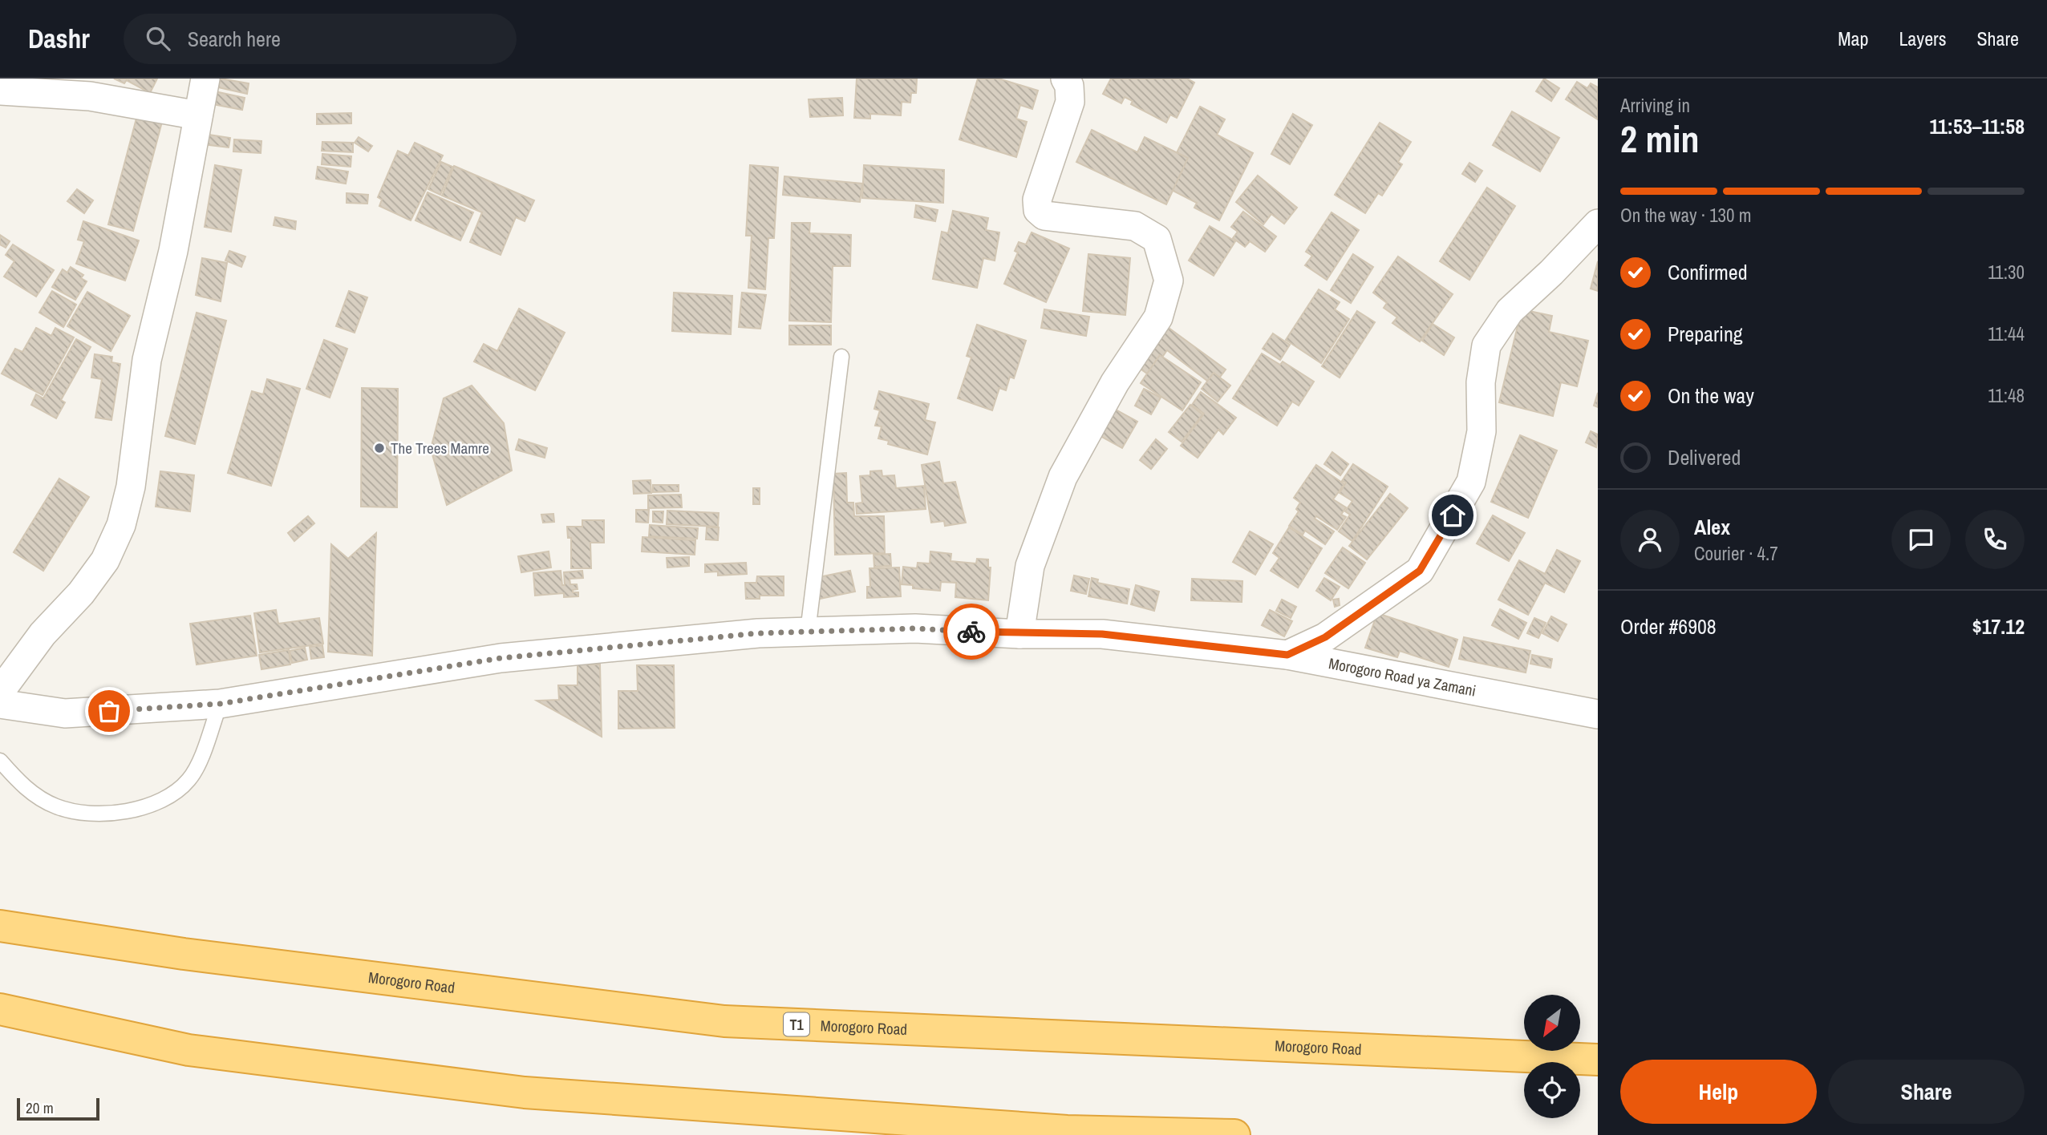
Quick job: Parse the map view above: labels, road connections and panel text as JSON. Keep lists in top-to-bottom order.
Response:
{
  "streets": {
    "highway": ["Morogoro Road", "T1"],
    "street": ["Morogoro Road ya Zamani"]
  },
  "places": ["The Trees Mamre"],
  "scale_bar": "20 m",
  "north": "bottom left",
  "page": {
    "header": "Dashr",
    "search": "Search here",
    "nav": ["Map", "Layers", "Share"],
    "heading": ["2 min", "Arriving in", "11:53–11:58"],
    "panel": [
      "Alex",
      "Courier · 4.7",
      "Order #6908",
      "$17.12"
    ],
    "bar": "On the way · 130 m",
    "list": [
      ["Confirmed", "11:30"],
      ["Preparing", "11:44"],
      ["On the way", "11:48"],
      "Delivered"
    ],
    "buttons": ["Help", "Share"],
    "scale": "20 m"
  }
}
